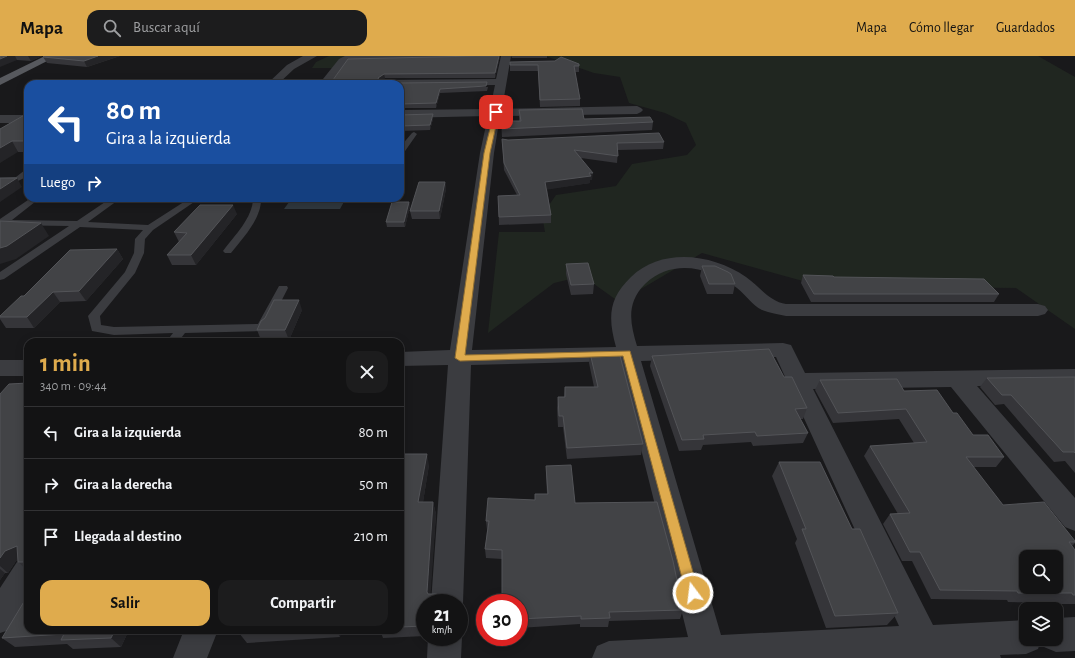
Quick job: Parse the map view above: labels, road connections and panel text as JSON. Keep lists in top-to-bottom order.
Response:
{
  "page": {
    "header": "Mapa",
    "search": "Buscar aquí",
    "nav": ["Mapa", "Cómo llegar", "Guardados"],
    "turn": ["80 m", "Gira a la izquierda"],
    "then": "Luego",
    "heading": ["1 min", "340 m · 09:44"],
    "list": [
      {
        "name": "Gira a la izquierda",
        "value": "80 m"
      },
      {
        "name": "Gira a la derecha",
        "value": "50 m"
      },
      {
        "name": "Llegada al destino",
        "value": "210 m"
      }
    ],
    "buttons": ["Salir", "Compartir"],
    "speed": "21 km/h",
    "limit": "30"
  }
}
